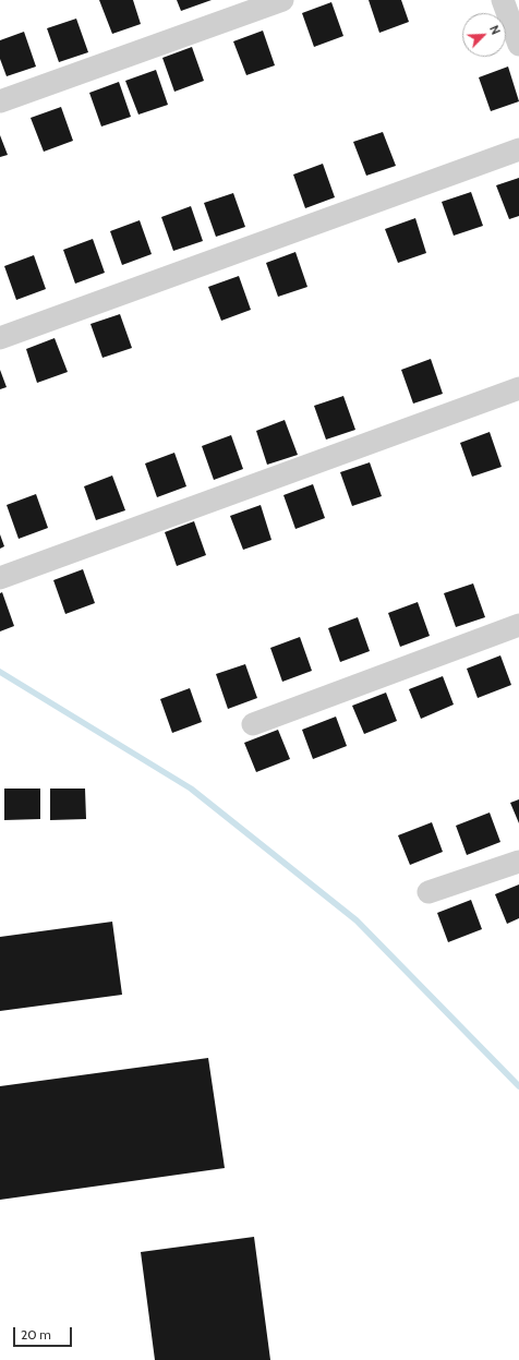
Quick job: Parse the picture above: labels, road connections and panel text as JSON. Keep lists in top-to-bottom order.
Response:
{
  "scale_bar": "20 m",
  "north": "top right"
}
